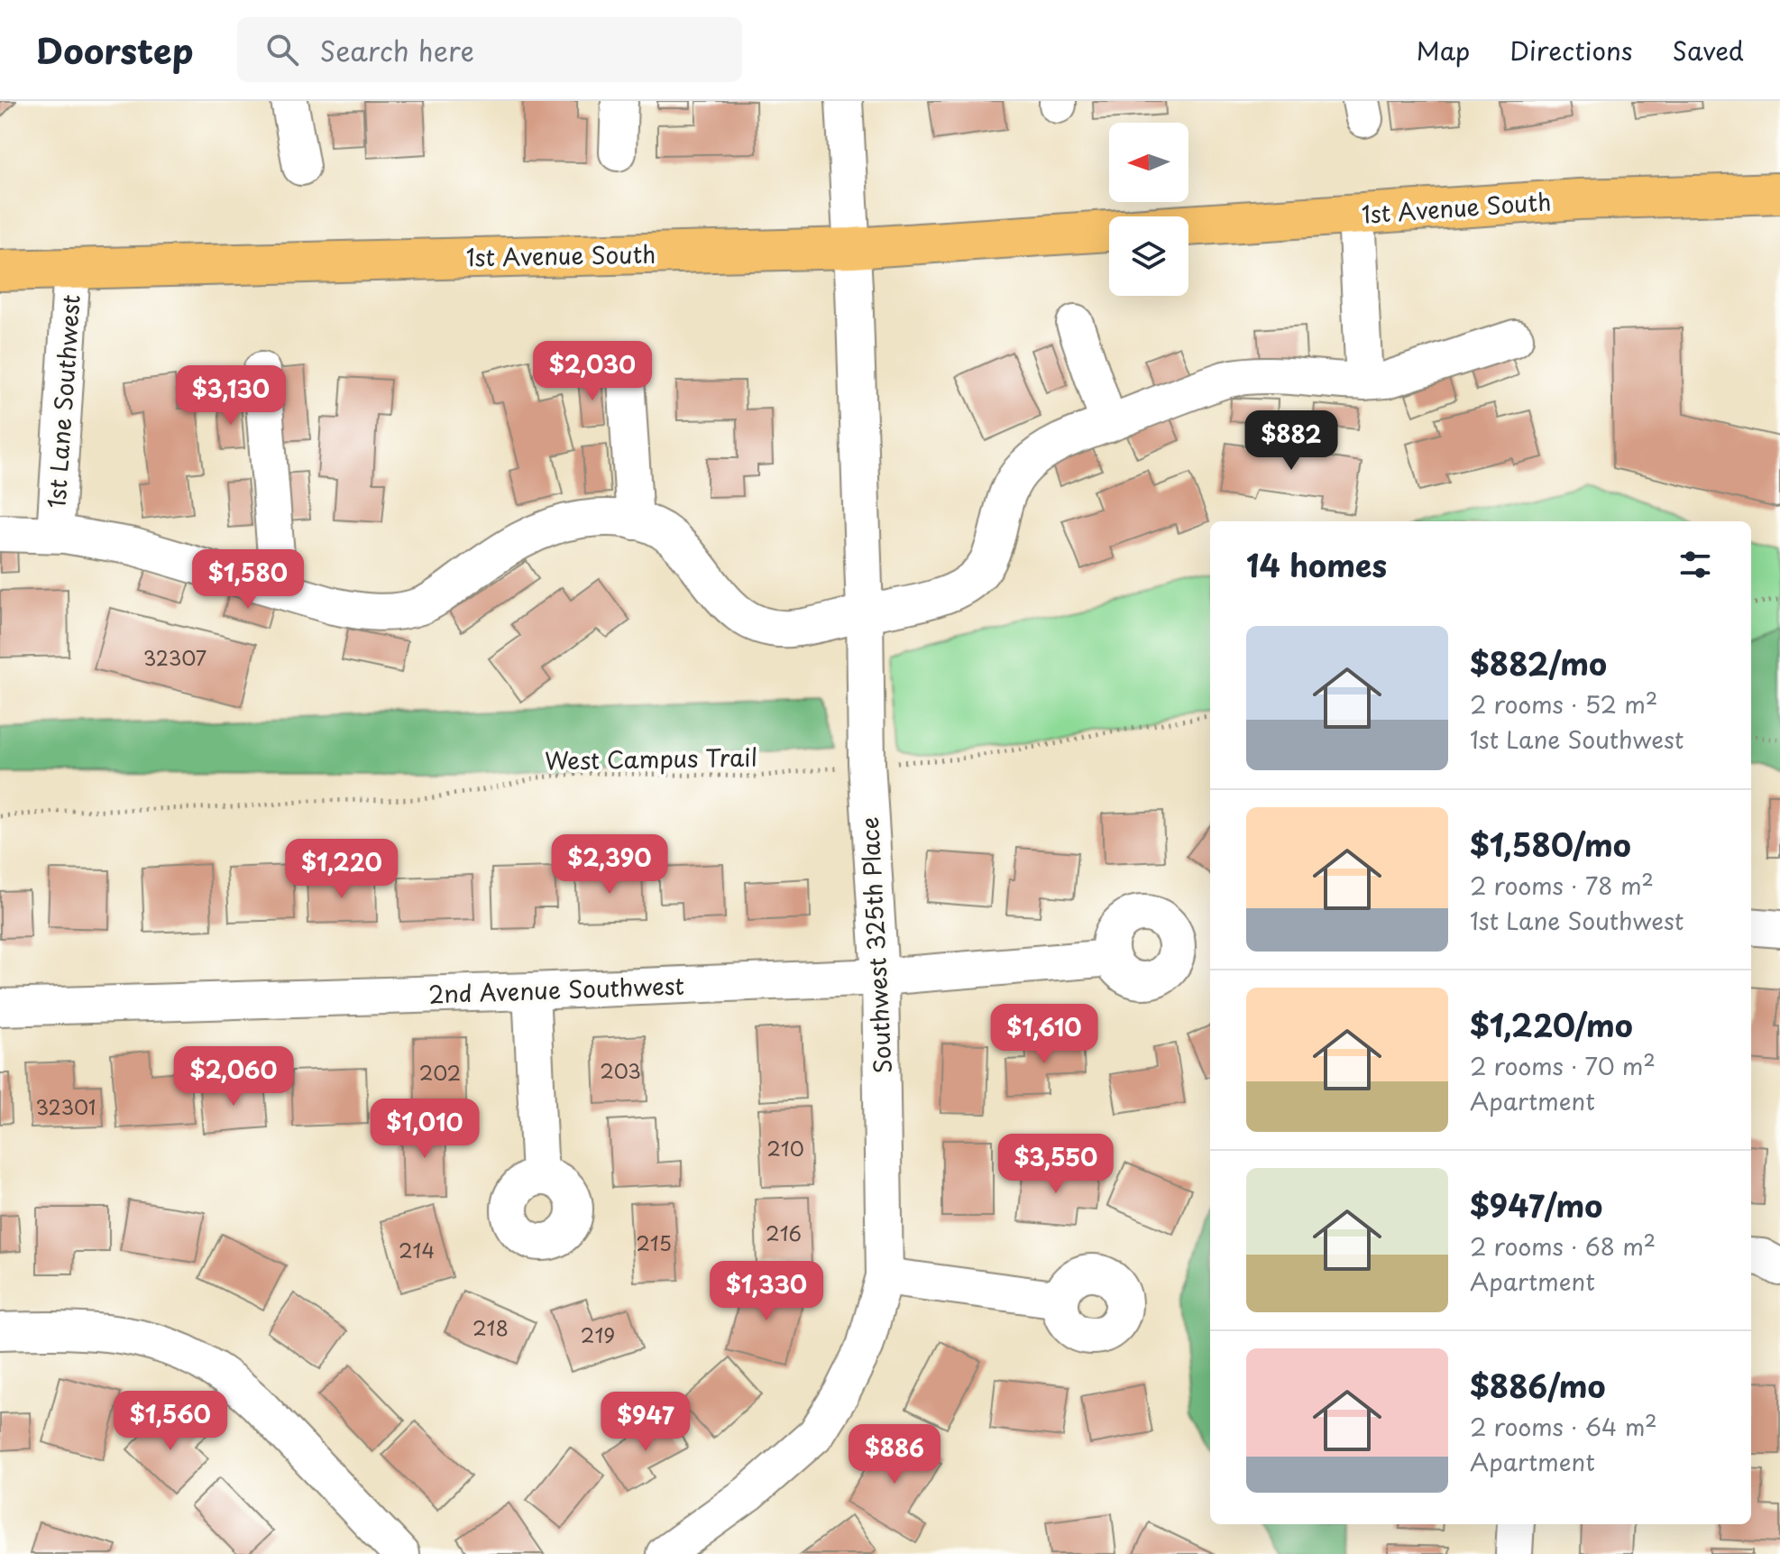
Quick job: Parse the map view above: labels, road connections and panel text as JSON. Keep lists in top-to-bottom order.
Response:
{
  "streets": {
    "main road": ["1st Avenue South"],
    "street": ["1st Lane Southwest", "Southwest 325th Place", "2nd Avenue Southwest"],
    "path": ["West Campus Trail"]
  },
  "crossings": [
    ["1st Avenue South", "1st Lane Southwest"],
    ["1st Avenue South", "Southwest 325th Place"],
    ["1st Lane Southwest", "Southwest 325th Place"],
    ["West Campus Trail", "Southwest 325th Place"],
    ["Southwest 325th Place", "2nd Avenue Southwest"]
  ],
  "house_numbers": [
    "32307",
    "203",
    "202",
    "32301",
    "210",
    "216",
    "215",
    "214",
    "218",
    "219"
  ],
  "north": "left",
  "page": {
    "header": "Doorstep",
    "search": "Search here",
    "nav": ["Map", "Directions", "Saved"],
    "price": [
      "$2,030",
      "$3,130",
      "$882",
      "$1,580",
      "$2,390",
      "$1,220",
      "$1,610",
      "$2,060",
      "$1,010",
      "$3,550",
      "$1,330",
      "$1,560",
      "$947",
      "$886"
    ],
    "heading": "14 homes",
    "list": [
      {
        "name": "$882/mo",
        "note": "2 rooms · 52 m² · 1st Lane Southwest"
      },
      {
        "name": "$1,580/mo",
        "note": "2 rooms · 78 m² · 1st Lane Southwest"
      },
      {
        "name": "$1,220/mo",
        "note": "2 rooms · 70 m² · Apartment"
      },
      {
        "name": "$947/mo",
        "note": "2 rooms · 68 m² · Apartment"
      },
      {
        "name": "$886/mo",
        "note": "2 rooms · 64 m² · Apartment"
      }
    ]
  }
}
